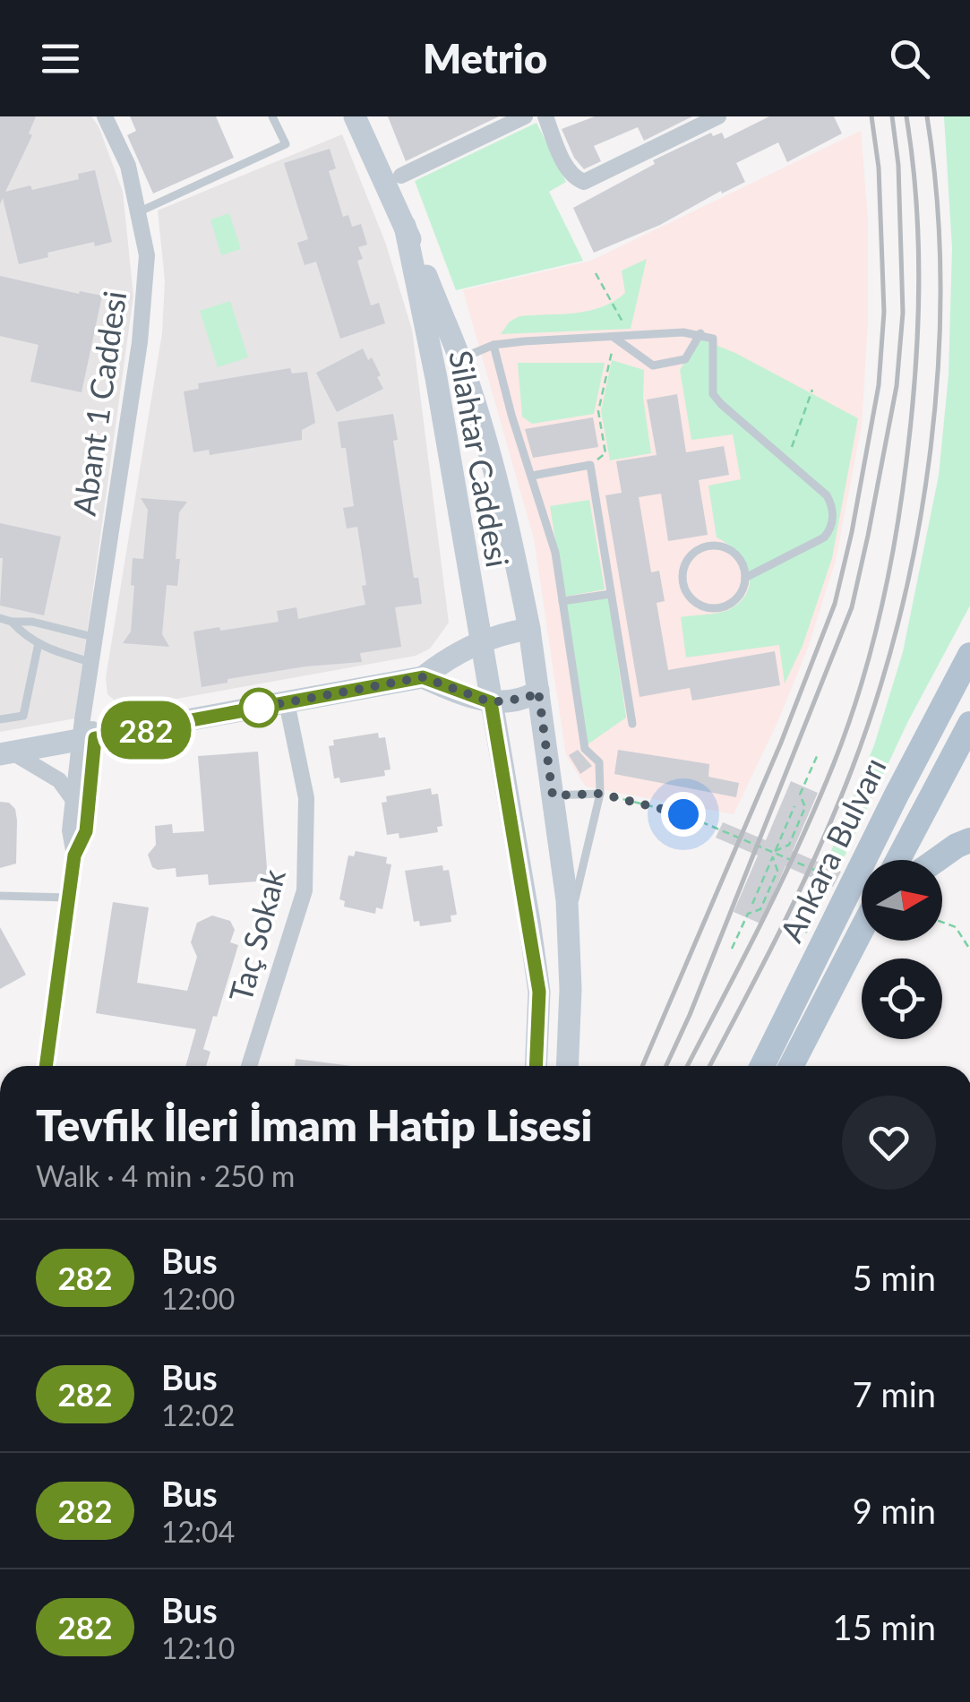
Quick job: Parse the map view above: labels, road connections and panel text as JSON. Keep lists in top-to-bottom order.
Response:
{
  "streets": {
    "main road": ["Silahtar Caddesi", "Ankara Bulvarı"],
    "street": ["Abant 1 Caddesi", "Taç Sokak"]
  },
  "lines": ["bus line 282"],
  "north": "right",
  "page": {
    "header": "Metrio",
    "on_map": "282",
    "heading": ["Tevfik İleri İmam Hatip Lisesi", "Walk · 4 min · 250 m"],
    "list": [
      {
        "mark": "282",
        "name": "Bus",
        "note": "12:00",
        "value": "5 min"
      },
      {
        "mark": "282",
        "name": "Bus",
        "note": "12:02",
        "value": "7 min"
      },
      {
        "mark": "282",
        "name": "Bus",
        "note": "12:04",
        "value": "9 min"
      },
      {
        "mark": "282",
        "name": "Bus",
        "note": "12:10",
        "value": "15 min"
      }
    ]
  }
}
